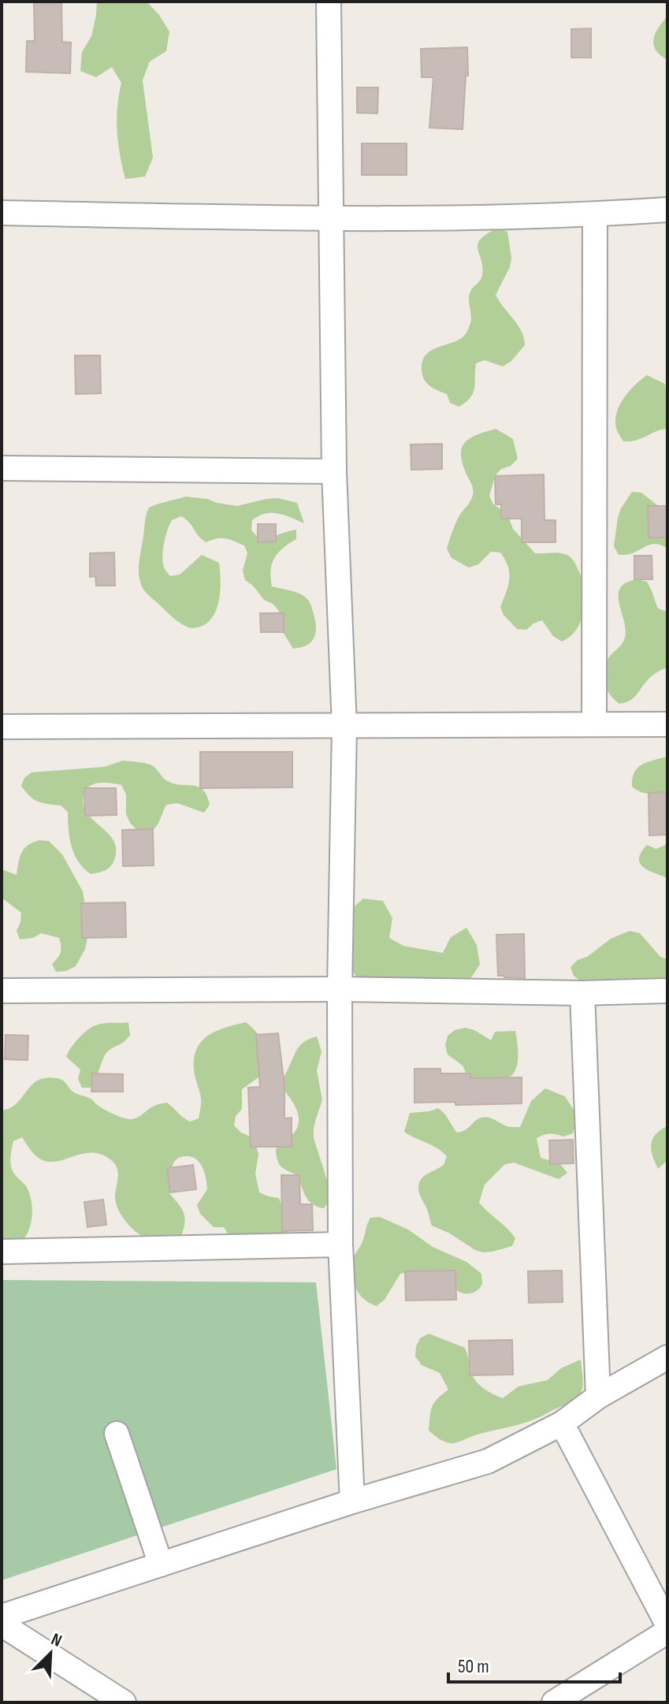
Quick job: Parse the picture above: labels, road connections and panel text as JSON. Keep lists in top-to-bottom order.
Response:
{
  "scale_bar": "50 m",
  "north": "top right"
}
